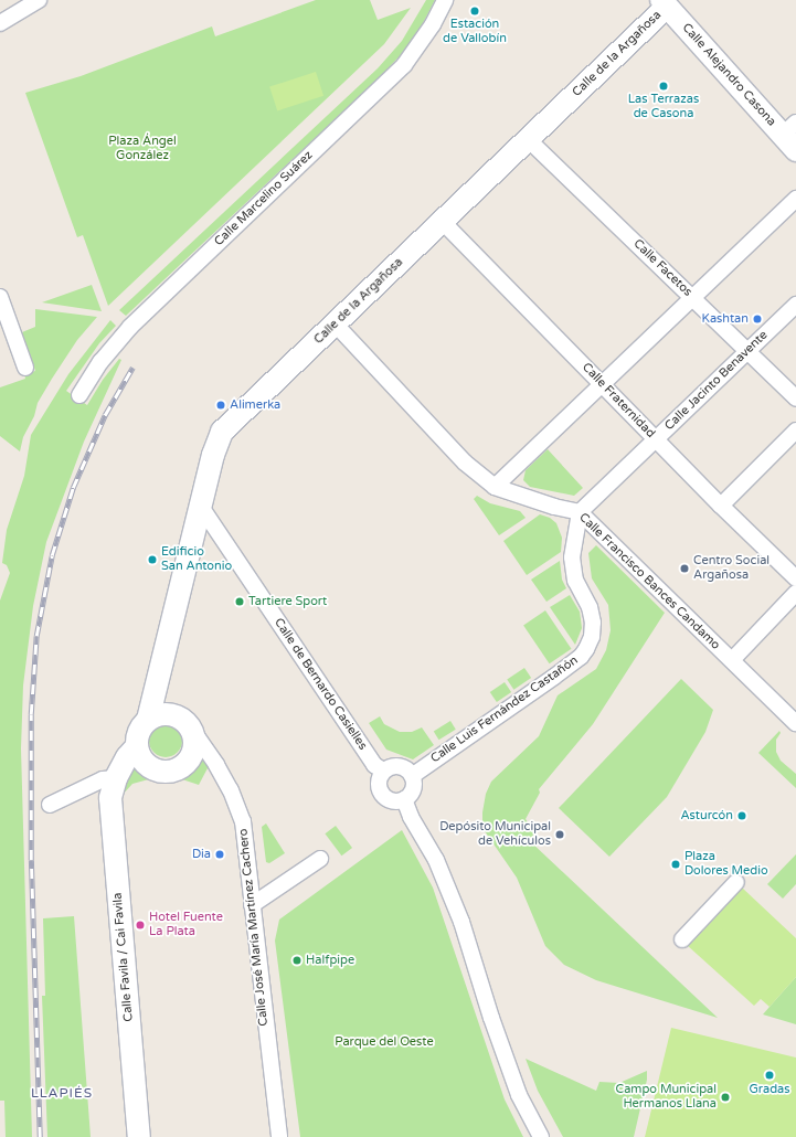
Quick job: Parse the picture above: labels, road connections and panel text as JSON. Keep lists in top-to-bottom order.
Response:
{
  "streets": {
    "main road": ["Calle de la Argañosa", "Calle Alejandro Casona", "Calle Favila / Cai Favila"],
    "street": [
      "Calle Marcelino Suárez",
      "Calle Facetos",
      "Calle Jacinto Benavente",
      "Calle Fraternidad",
      "Calle Francisco Bances Candamo",
      "Calle de Bernardo Casielles",
      "Calle Luis Fernández Castañón",
      "Calle José María Martínez Cachero"
    ]
  },
  "crossings": [
    ["Calle de la Argañosa", "Calle Alejandro Casona"],
    ["Calle de la Argañosa", "Calle Facetos"],
    ["Calle de la Argañosa", "Calle Fraternidad"],
    ["Calle de la Argañosa", "Calle Francisco Bances Candamo"],
    ["Calle de la Argañosa", "Calle de Bernardo Casielles"],
    ["Calle de la Argañosa", "Calle José María Martínez Cachero"],
    ["Calle Facetos", "Calle Jacinto Benavente"],
    ["Calle Jacinto Benavente", "Calle Fraternidad"],
    ["Calle Jacinto Benavente", "Calle Francisco Bances Candamo"],
    ["Calle Jacinto Benavente", "Calle Luis Fernández Castañón"],
    ["Calle Francisco Bances Candamo", "Calle Luis Fernández Castañón"],
    ["Calle de Bernardo Casielles", "Calle Luis Fernández Castañón"]
  ],
  "districts": ["LLAPIÉS"],
  "parks": ["Plaza Ángel González", "Parque del Oeste"],
  "places": [
    "Estación de Vallobín",
    "Las Terrazas de Casona",
    "Kashtan",
    "Alimerka",
    "Edificio San Antonio",
    "Centro Social Argañosa",
    "Tartiere Sport",
    "Asturcón",
    "Depósito Municipal de Vehículos",
    "Dia",
    "Plaza Dolores Medio",
    "Hotel Fuente La Plata",
    "Halfpipe",
    "Gradas",
    "Campo Municipal Hermanos Llana"
  ]
}
